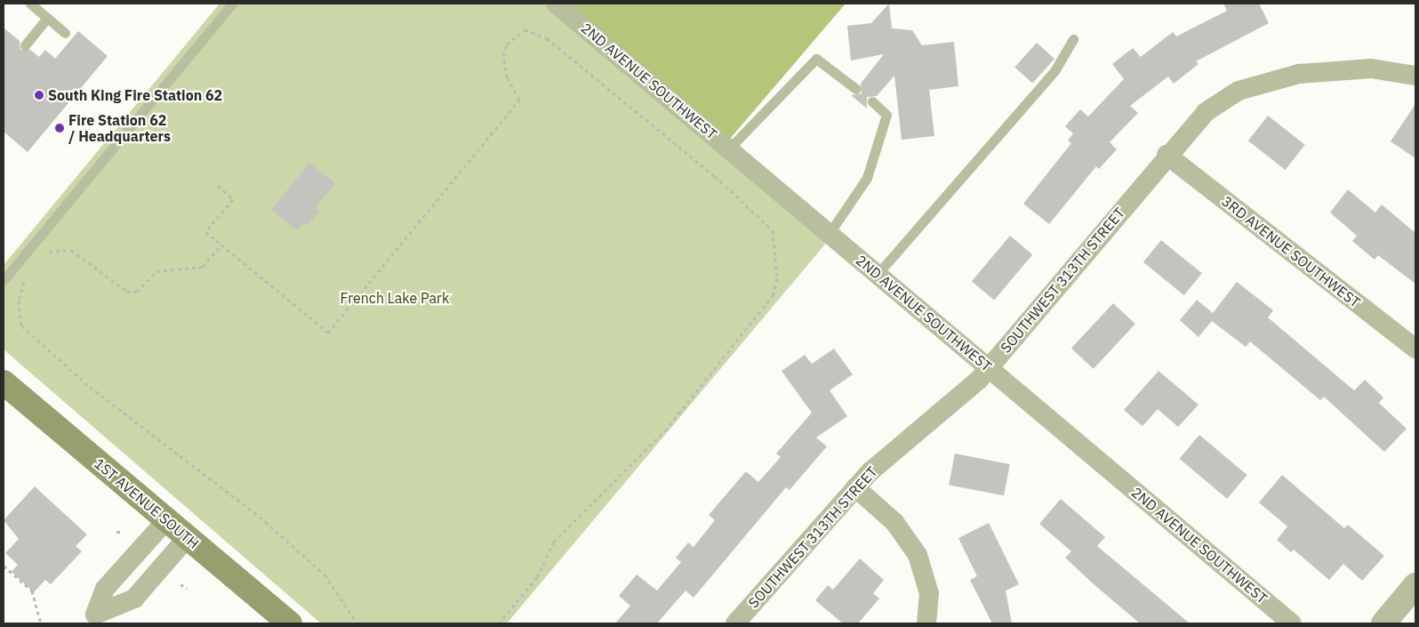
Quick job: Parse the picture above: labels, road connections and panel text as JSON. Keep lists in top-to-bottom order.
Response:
{
  "streets": {
    "main road": ["1ST AVENUE SOUTH"],
    "street": ["2ND AVENUE SOUTHWEST", "3RD AVENUE SOUTHWEST", "SOUTHWEST 313TH STREET"]
  },
  "crossings": [
    ["2ND AVENUE SOUTHWEST", "SOUTHWEST 313TH STREET"],
    ["3RD AVENUE SOUTHWEST", "SOUTHWEST 313TH STREET"]
  ],
  "parks": ["French Lake Park"],
  "places": ["South King Fire Station 62", "Fire Station 62 / Headquarters"]
}
